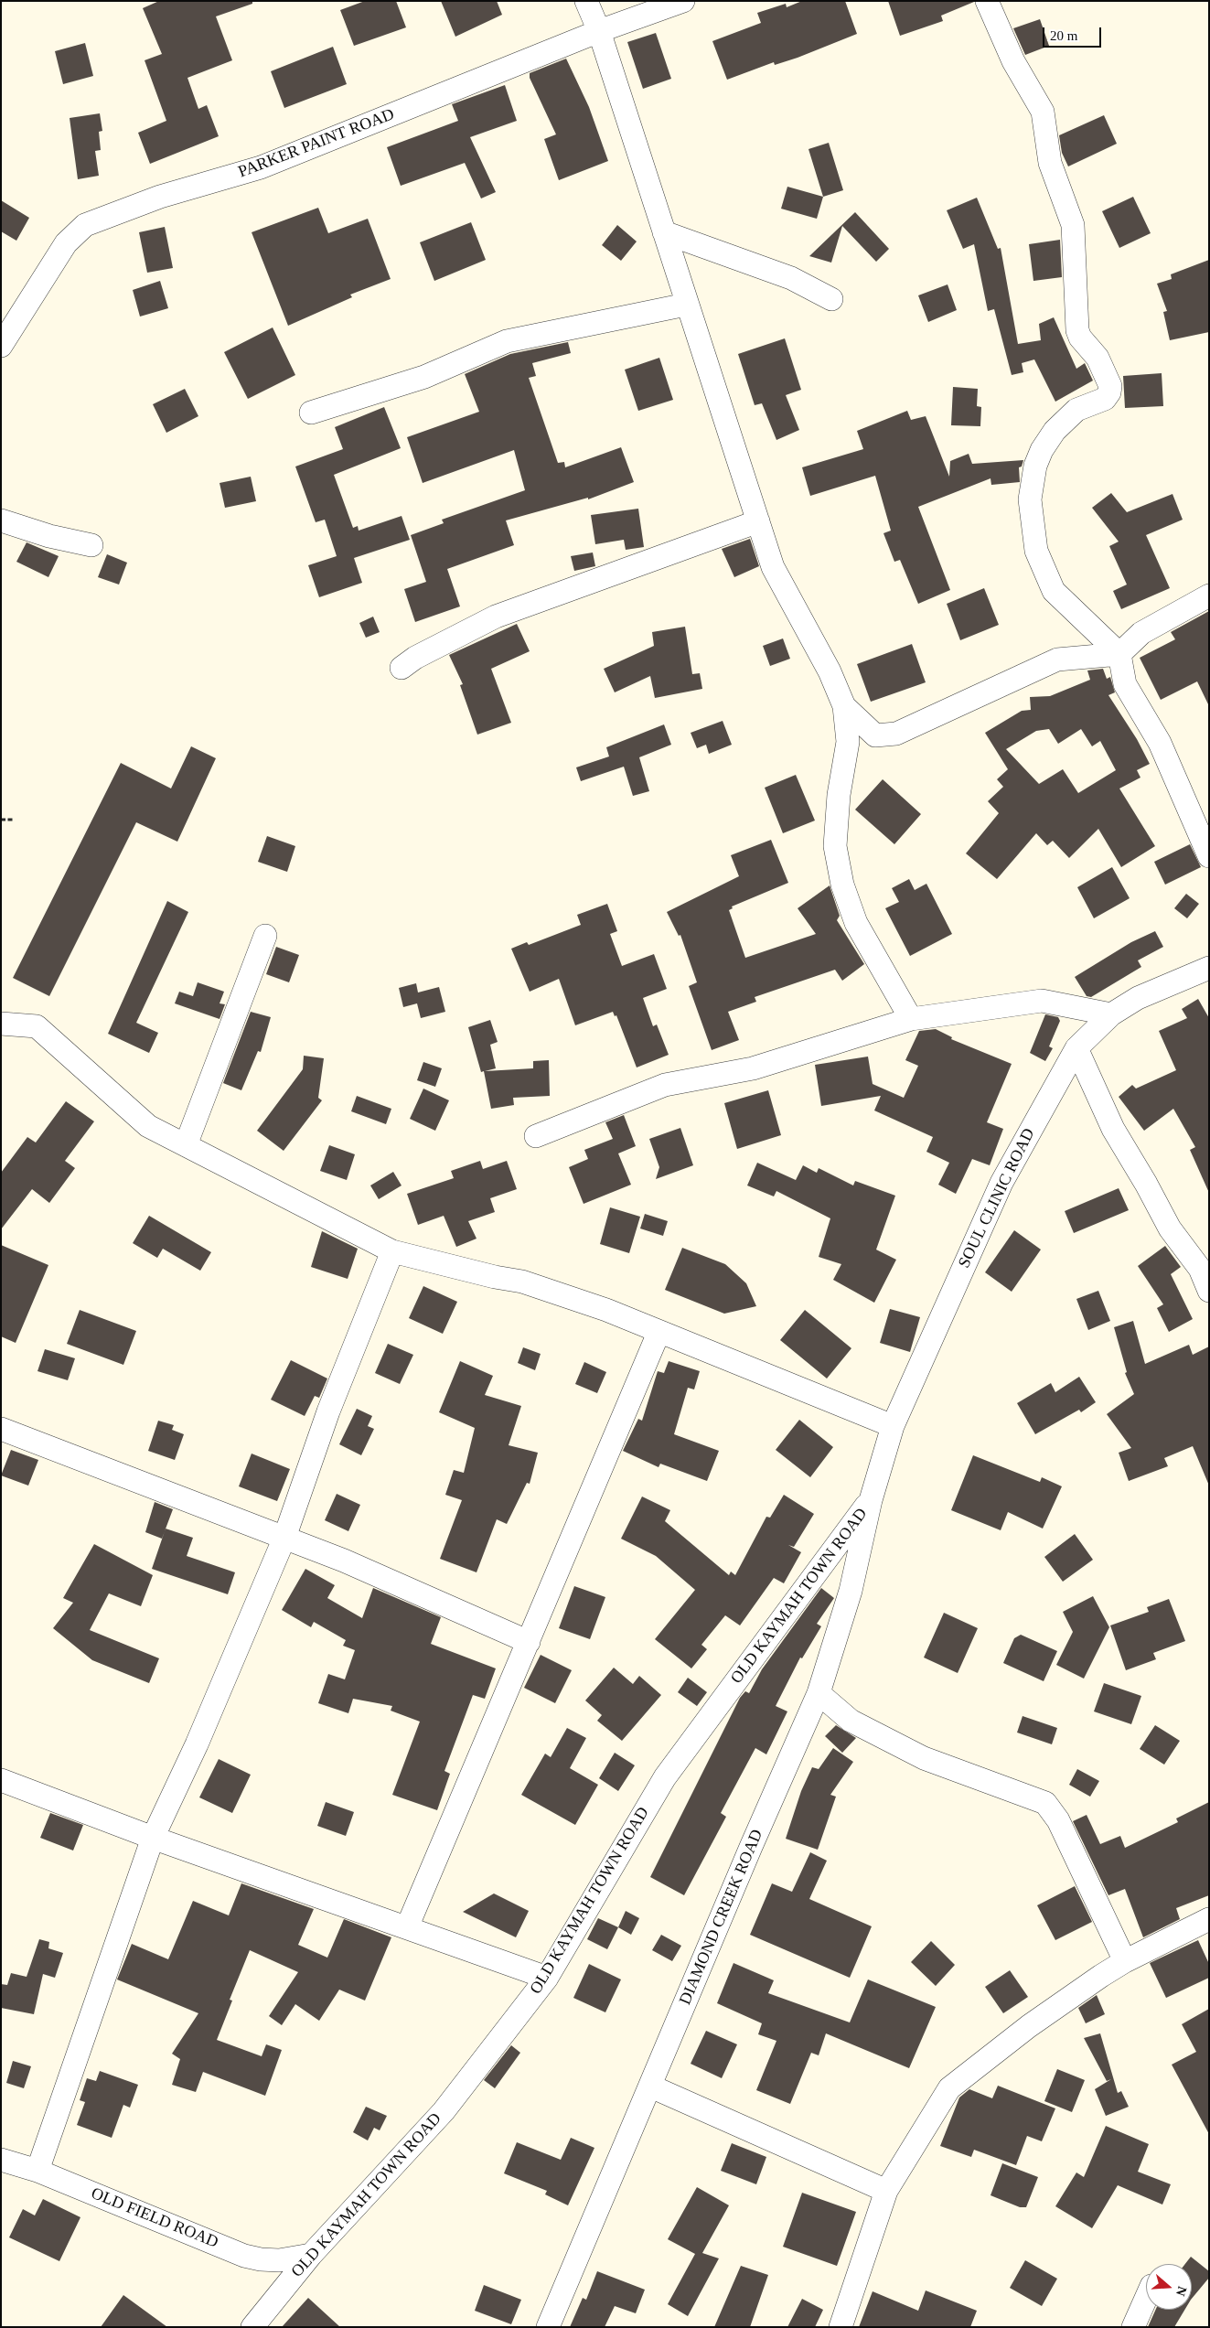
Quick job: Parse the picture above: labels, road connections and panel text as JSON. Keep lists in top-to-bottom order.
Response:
{
  "streets": {
    "street": [
      "PARKER PAINT ROAD",
      "SOUL CLINIC ROAD",
      "OLD KAYMAH TOWN ROAD",
      "DIAMOND CREEK ROAD",
      "OLD FIELD ROAD"
    ]
  },
  "crossings": [
    ["SOUL CLINIC ROAD", "OLD KAYMAH TOWN ROAD"],
    ["SOUL CLINIC ROAD", "DIAMOND CREEK ROAD"],
    ["OLD KAYMAH TOWN ROAD", "DIAMOND CREEK ROAD"],
    ["OLD KAYMAH TOWN ROAD", "OLD FIELD ROAD"]
  ],
  "scale_bar": "20 m",
  "north": "right"
}
